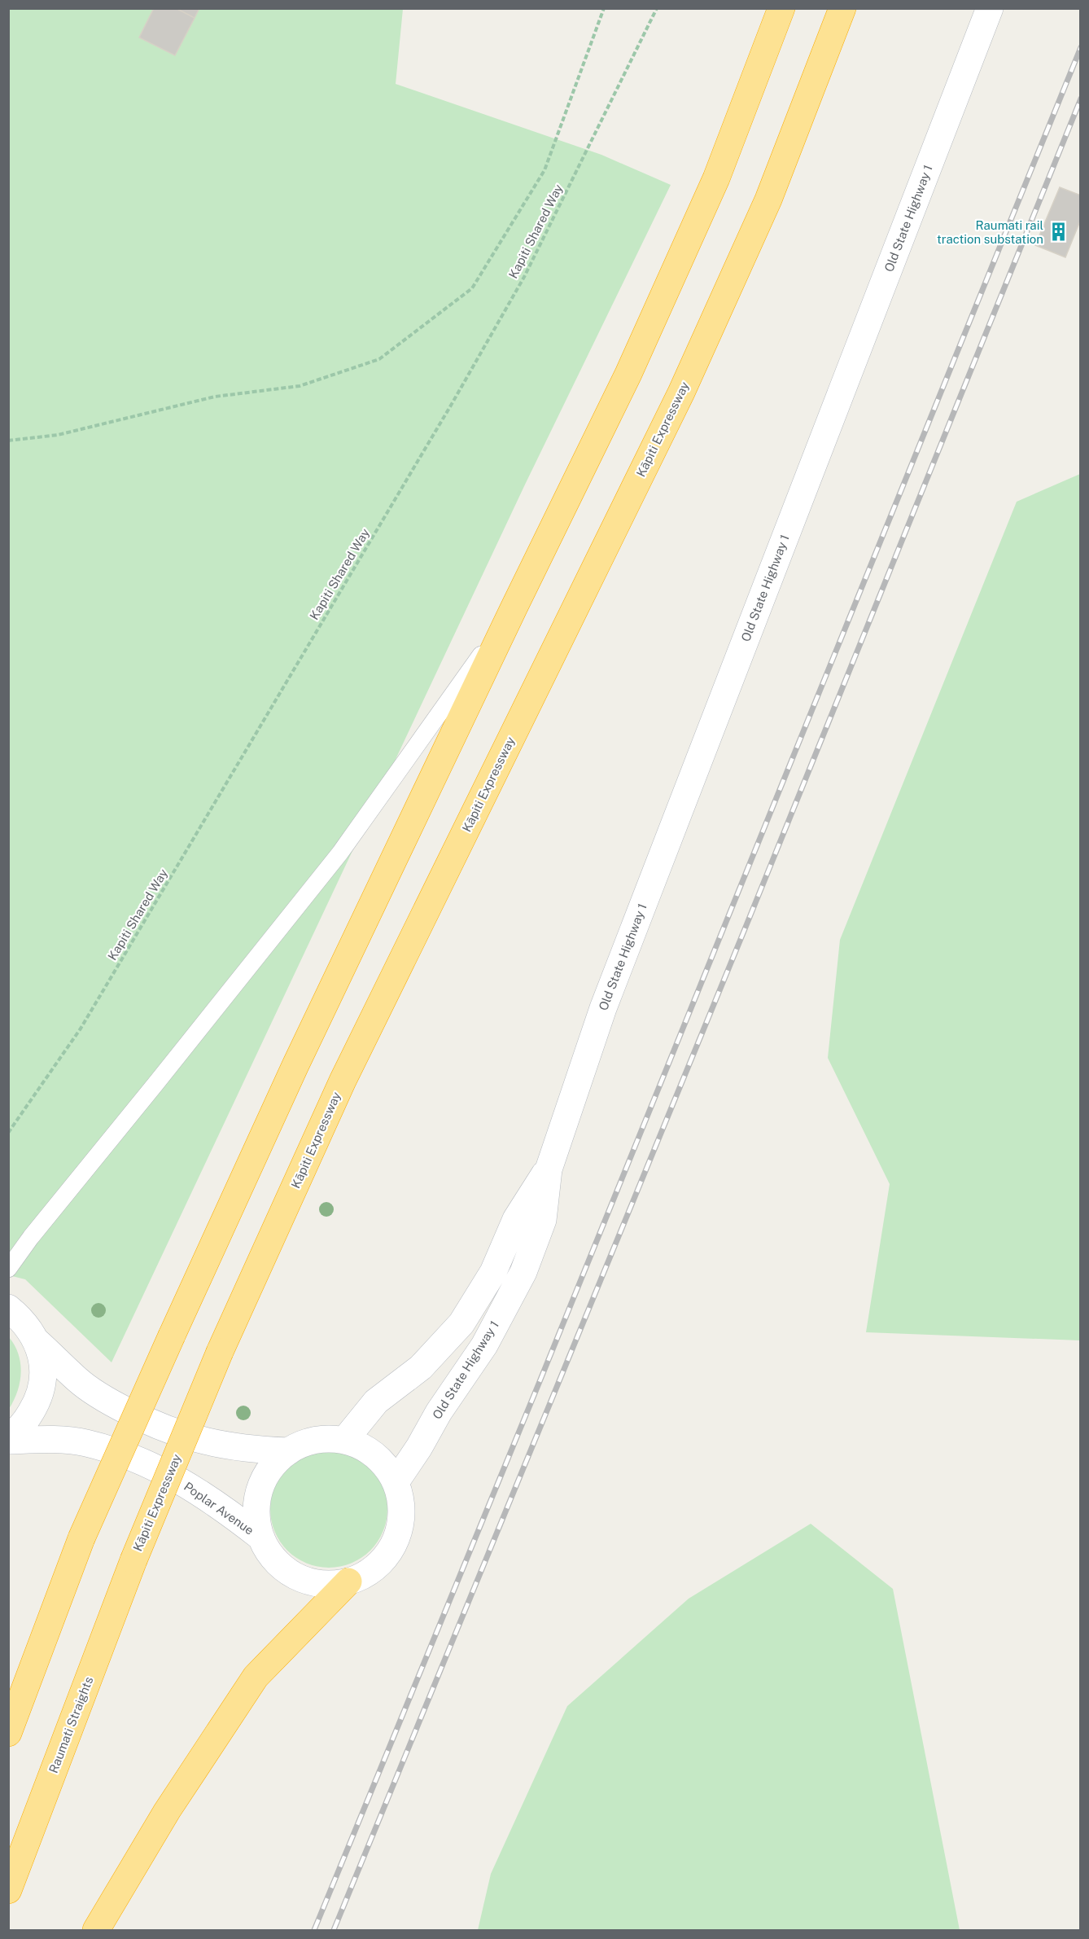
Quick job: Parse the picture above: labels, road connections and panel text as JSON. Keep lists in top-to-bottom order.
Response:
{
  "streets": {
    "highway": ["Kāpiti Expressway", "Raumati Straights"],
    "main road": ["Old State Highway 1", "Poplar Avenue"],
    "path": ["Kapiti Shared Way"]
  },
  "crossings": [
    ["Old State Highway 1", "Poplar Avenue"],
    ["Kāpiti Expressway", "Raumati Straights"]
  ],
  "places": {
    "building": ["Raumati rail traction substation"]
  }
}
